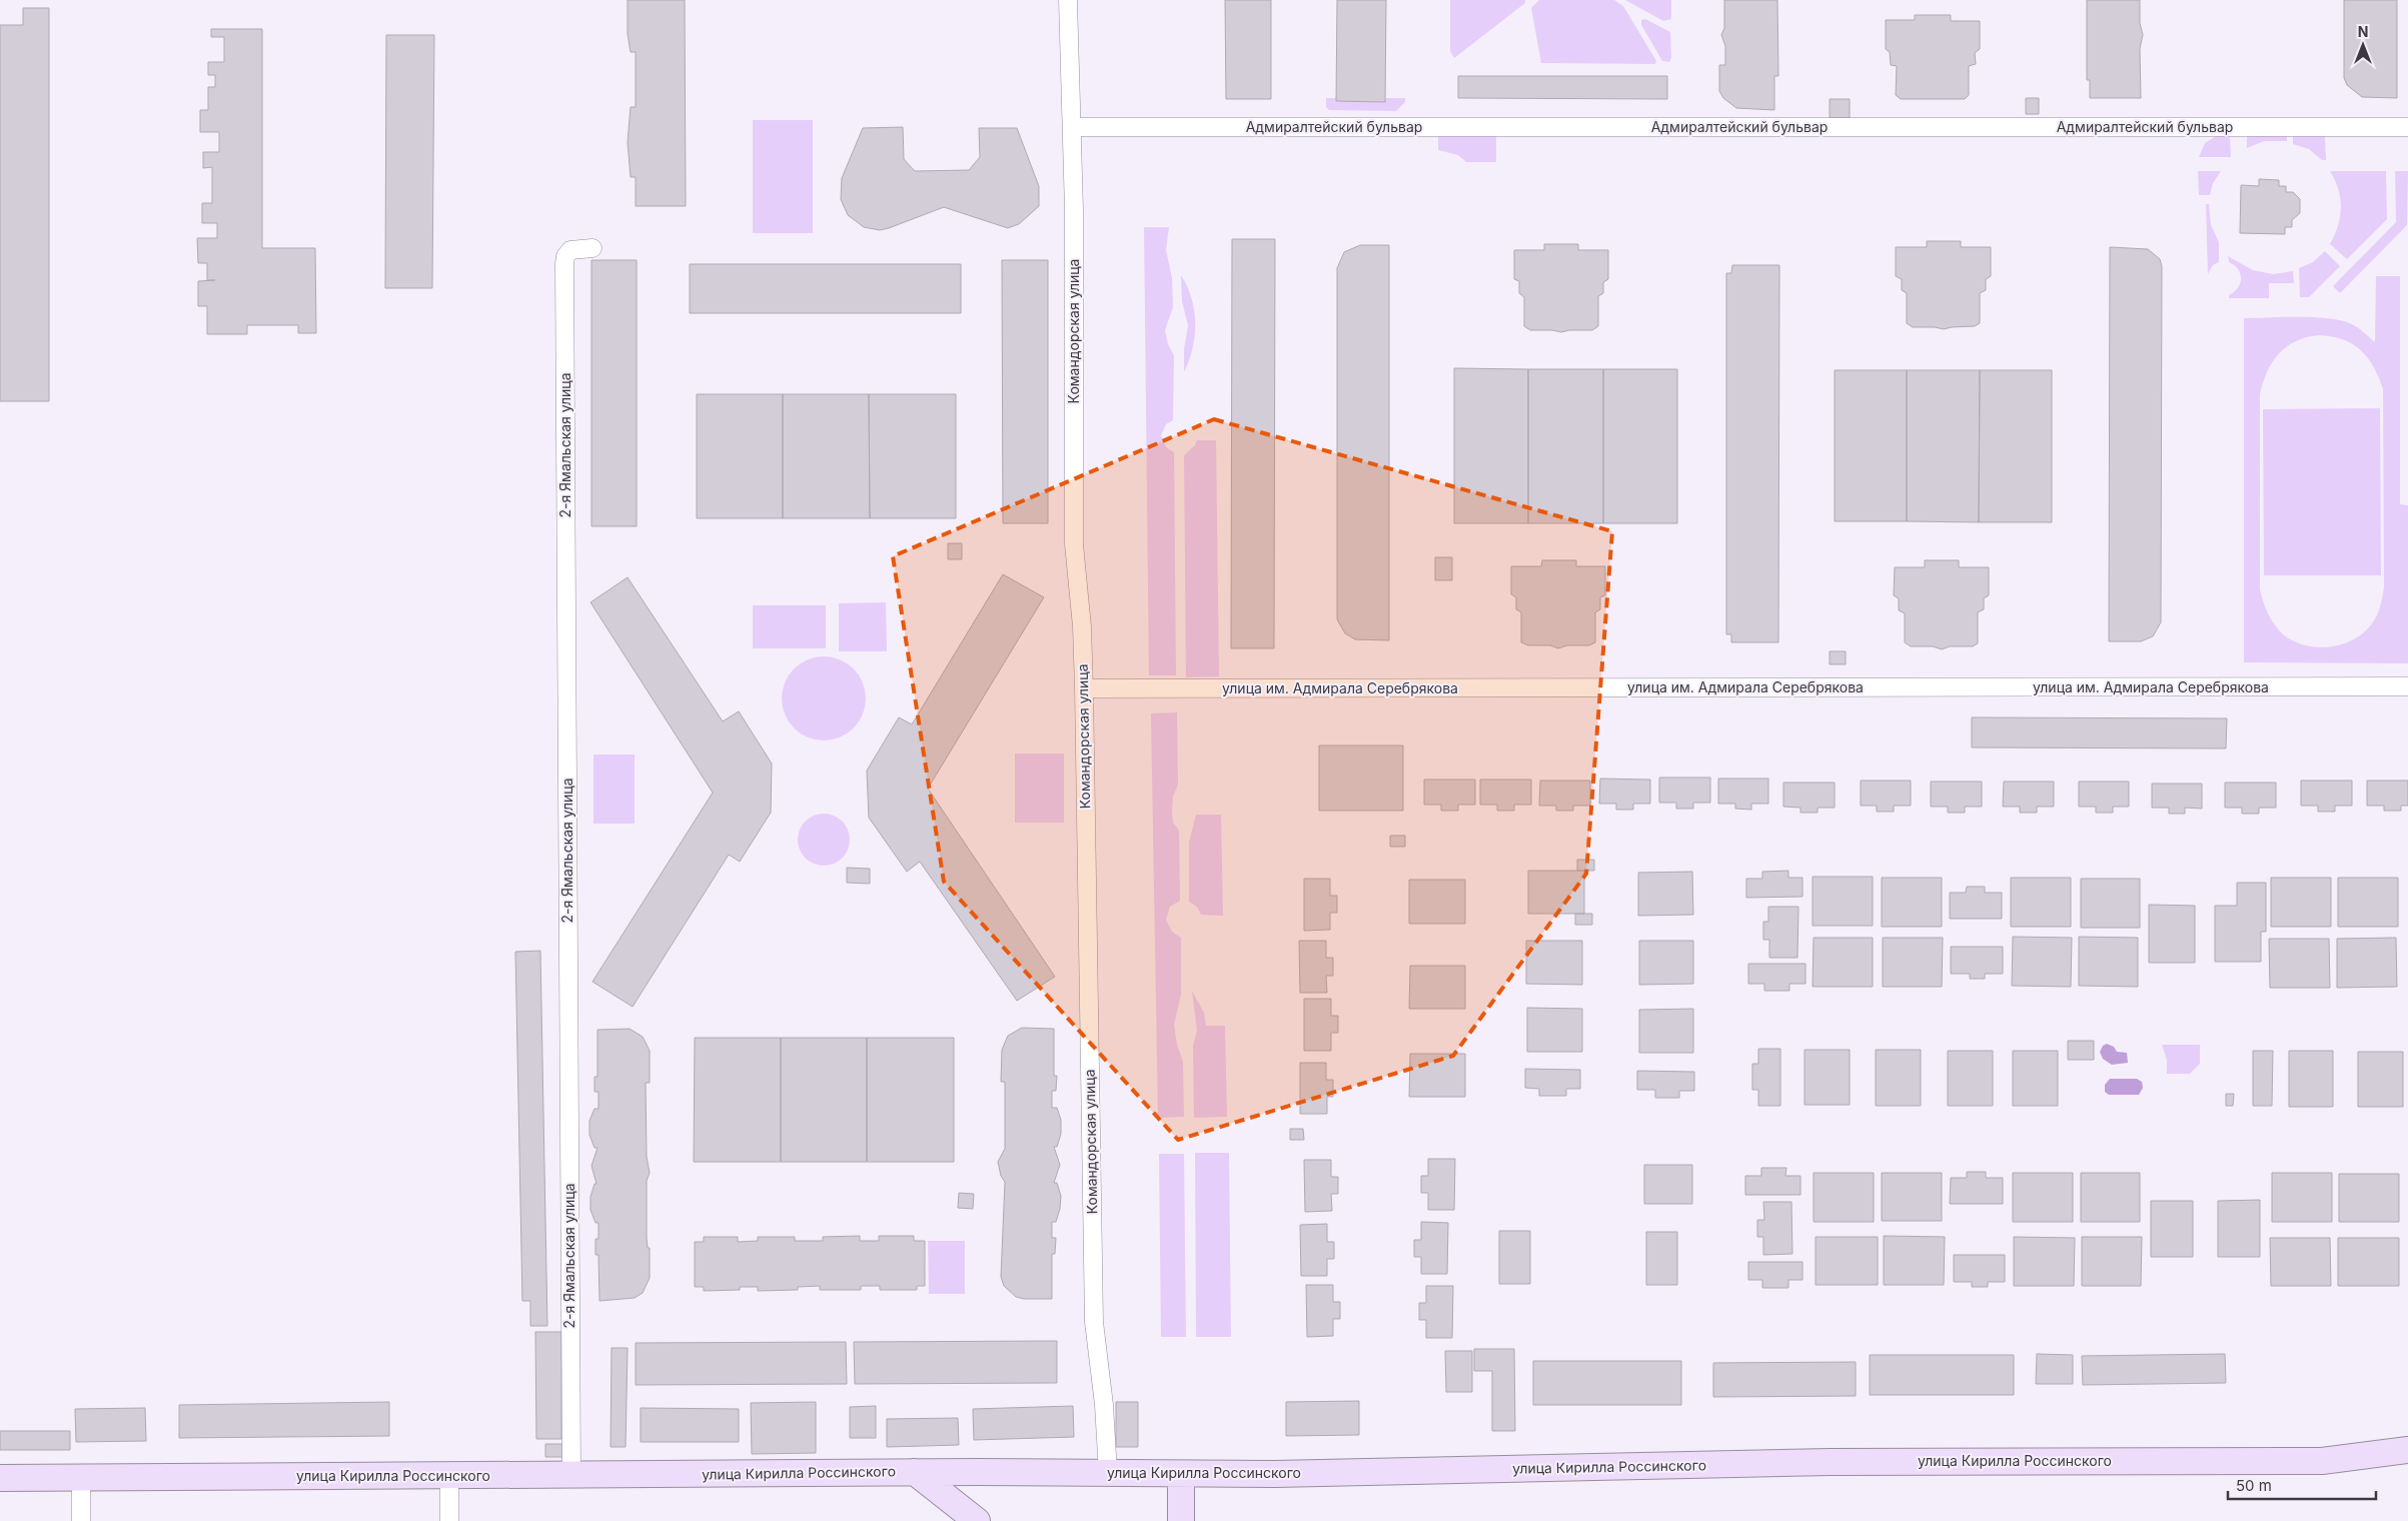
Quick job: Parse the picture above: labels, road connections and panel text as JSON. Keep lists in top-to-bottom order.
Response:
{
  "streets": {
    "main road": ["улица Кирилла Россинского"],
    "street": [
      "Адмиралтейский бульвар",
      "Командорская улица",
      "2-я Ямальская улица",
      "улица им. Адмирала Серебрякова"
    ]
  },
  "crossings": [
    ["Адмиралтейский бульвар", "Командорская улица"],
    ["Командорская улица", "улица им. Адмирала Серебрякова"],
    ["Командорская улица", "улица Кирилла Россинского"],
    ["2-я Ямальская улица", "улица Кирилла Россинского"]
  ],
  "scale_bar": "50 m",
  "north": "top"
}
